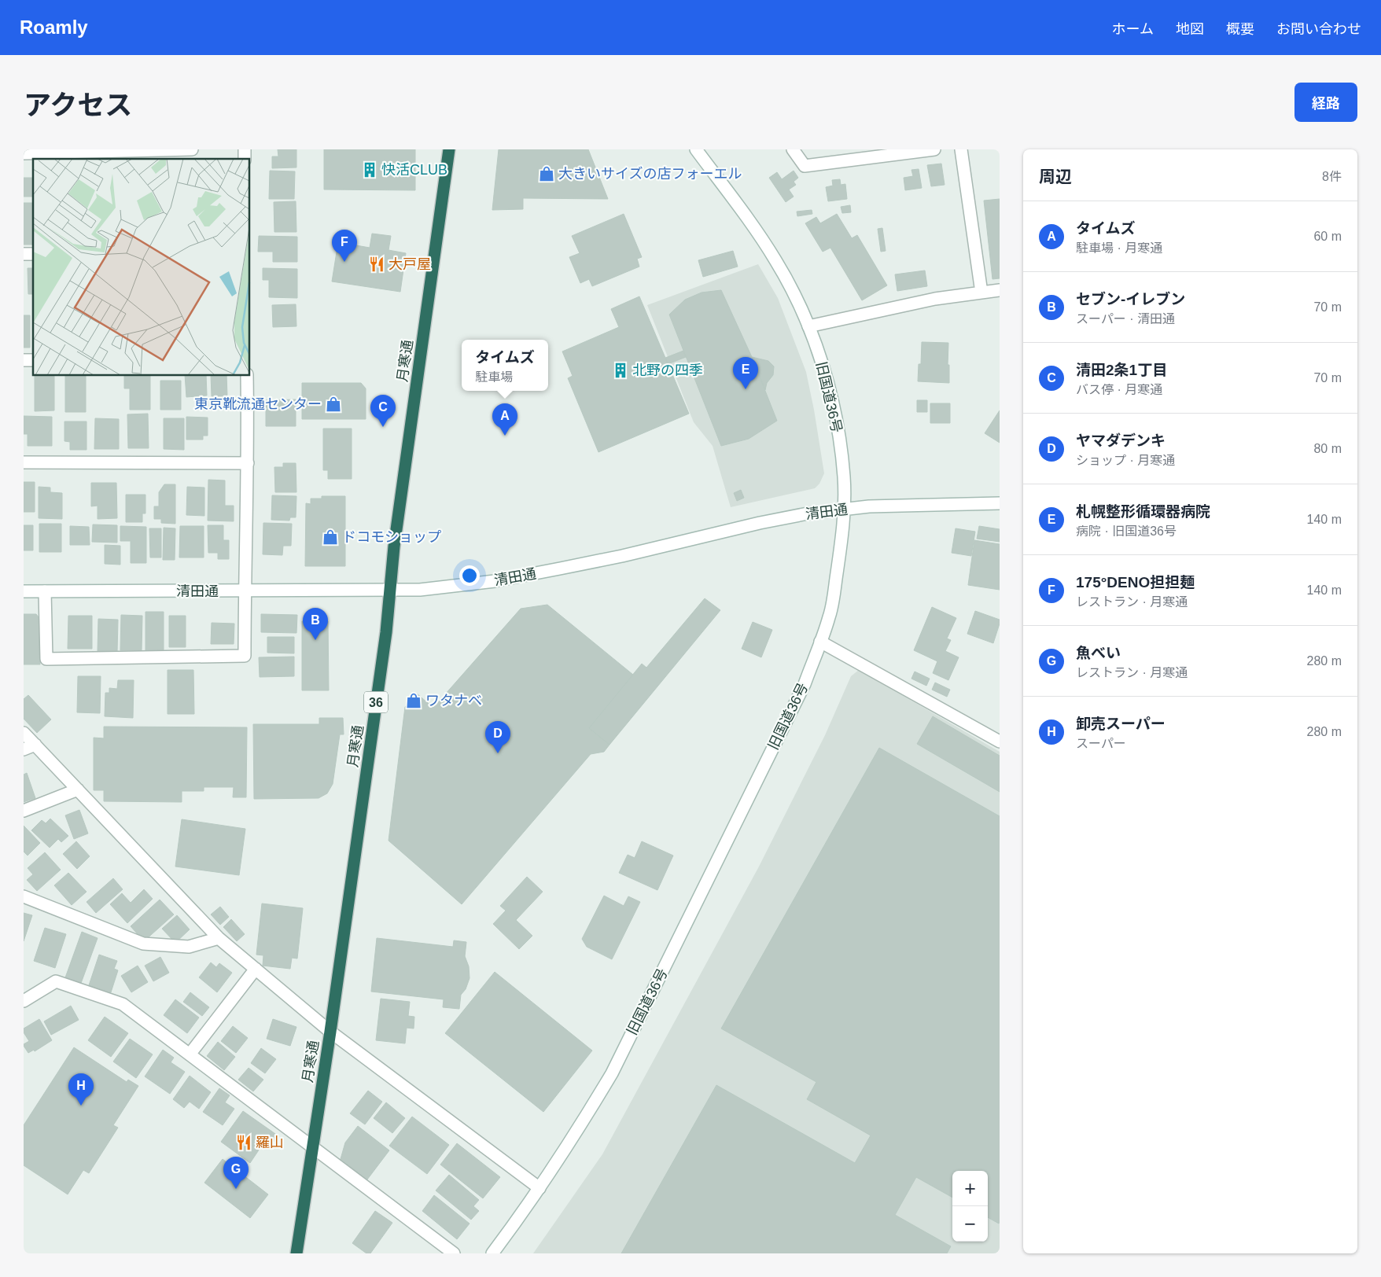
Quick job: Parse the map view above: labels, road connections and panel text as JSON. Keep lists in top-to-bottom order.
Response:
{
  "streets": {
    "highway": ["月寒通", "36"],
    "street": ["旧国道36号", "清田通"]
  },
  "crossings": [
    ["月寒通", "清田通"],
    ["旧国道36号", "清田通"]
  ],
  "places": {
    "building": ["快活CLUB", "北野の四季"],
    "shop": [
      "大きいサイズの店フォーエル",
      "東京靴流通センター",
      "ドコモショップ",
      "ワタナベ"
    ],
    "restaurant": ["大戸屋", "羅山"]
  },
  "page": {
    "header": "Roamly",
    "nav": [
      "ホーム",
      "地図",
      "概要",
      "お問い合わせ"
    ],
    "title": "アクセス",
    "buttons": "経路",
    "heading": ["周辺", "8件"],
    "list": [
      {
        "mark": "A",
        "name": "タイムズ",
        "note": "駐車場 · 月寒通",
        "value": "60 m"
      },
      {
        "mark": "B",
        "name": "セブン-イレブン",
        "note": "スーパー · 清田通",
        "value": "70 m"
      },
      {
        "mark": "C",
        "name": "清田2条1丁目",
        "note": "バス停 · 月寒通",
        "value": "70 m"
      },
      {
        "mark": "D",
        "name": "ヤマダデンキ",
        "note": "ショップ · 月寒通",
        "value": "80 m"
      },
      {
        "mark": "E",
        "name": "札幌整形循環器病院",
        "note": "病院 · 旧国道36号",
        "value": "140 m"
      },
      {
        "mark": "F",
        "name": "175°DENO担担麺",
        "note": "レストラン · 月寒通",
        "value": "140 m"
      },
      {
        "mark": "G",
        "name": "魚べい",
        "note": "レストラン · 月寒通",
        "value": "280 m"
      },
      {
        "mark": "H",
        "name": "卸売スーパー",
        "note": "スーパー",
        "value": "280 m"
      }
    ],
    "pins": [
      "F",
      "E",
      "C",
      "A",
      "B",
      "D",
      "H",
      "G"
    ],
    "popup": ["タイムズ", "駐車場"],
    "map_buttons": ["+", "−"]
  }
}
